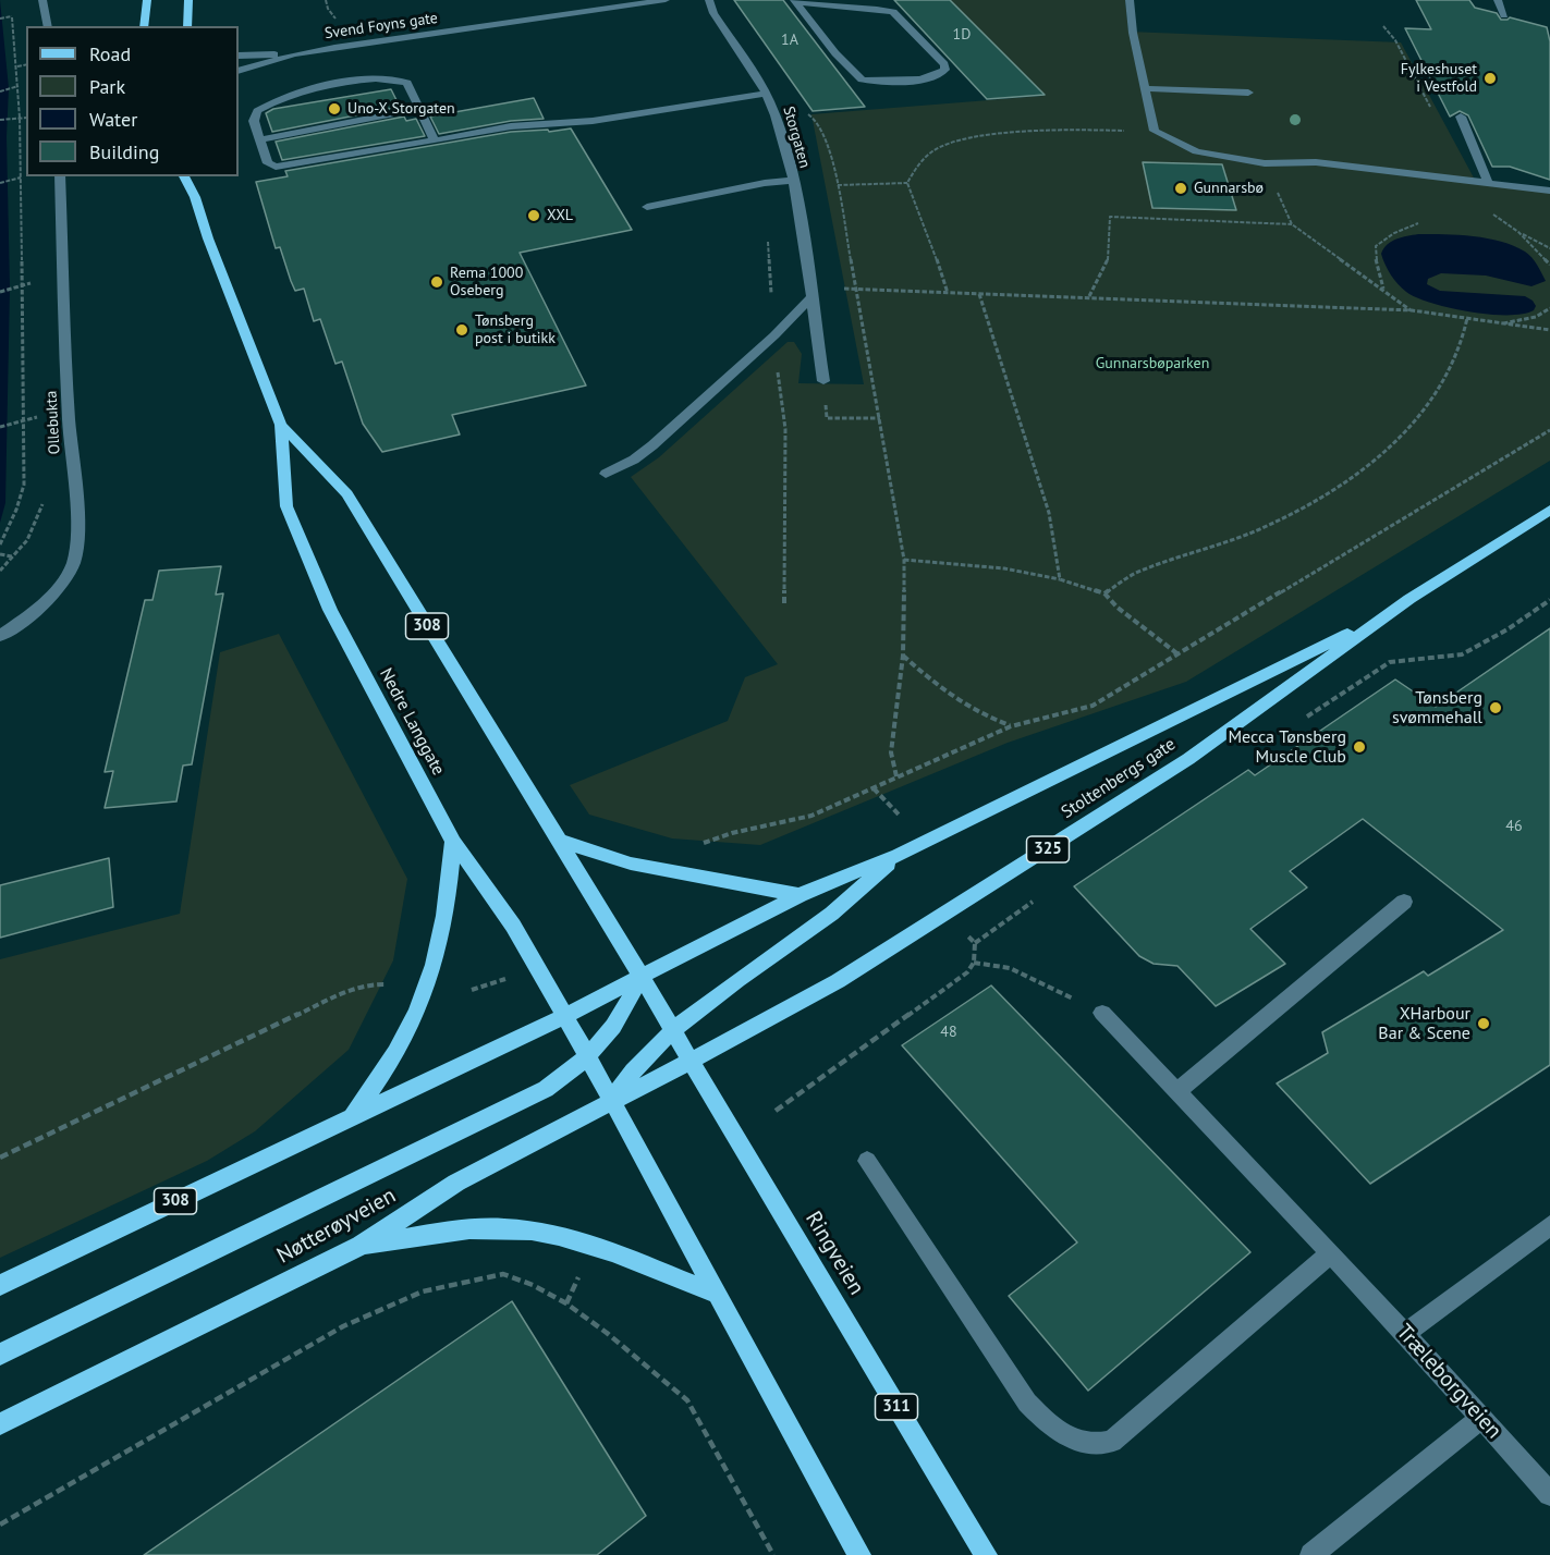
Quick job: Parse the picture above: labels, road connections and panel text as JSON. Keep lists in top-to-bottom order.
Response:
{
  "streets": {
    "main road": [
      "308",
      "Nedre Langgate",
      "Stoltenbergs gate",
      "325",
      "Nøtterøyveien",
      "Ringveien",
      "311"
    ],
    "street": [
      "Svend Foyns gate",
      "Storgaten",
      "Ollebukta",
      "Træleborgveien"
    ]
  },
  "crossings": [
    ["308", "Nedre Langgate"],
    ["308", "Stoltenbergs gate"],
    ["Nedre Langgate", "Stoltenbergs gate"],
    ["Nedre Langgate", "Nøtterøyveien"],
    ["Nedre Langgate", "Ringveien"],
    ["Stoltenbergs gate", "Nøtterøyveien"],
    ["Stoltenbergs gate", "Ringveien"],
    ["Nøtterøyveien", "Ringveien"]
  ],
  "parks": ["Gunnarsbøparken"],
  "places": [
    "Fylkeshuset i Vestfold",
    "Uno-X Storgaten",
    "Gunnarsbø",
    "XXL",
    "Rema 1000 Oseberg",
    "Tønsberg post i butikk",
    "Tønsberg svømmehall",
    "Mecca Tønsberg Muscle Club",
    "XHarbour Bar & Scene"
  ],
  "house_numbers": [
    "1D",
    "1A",
    "46",
    "48"
  ],
  "legend": [
    "Road",
    "Park",
    "Water",
    "Building"
  ]
}
